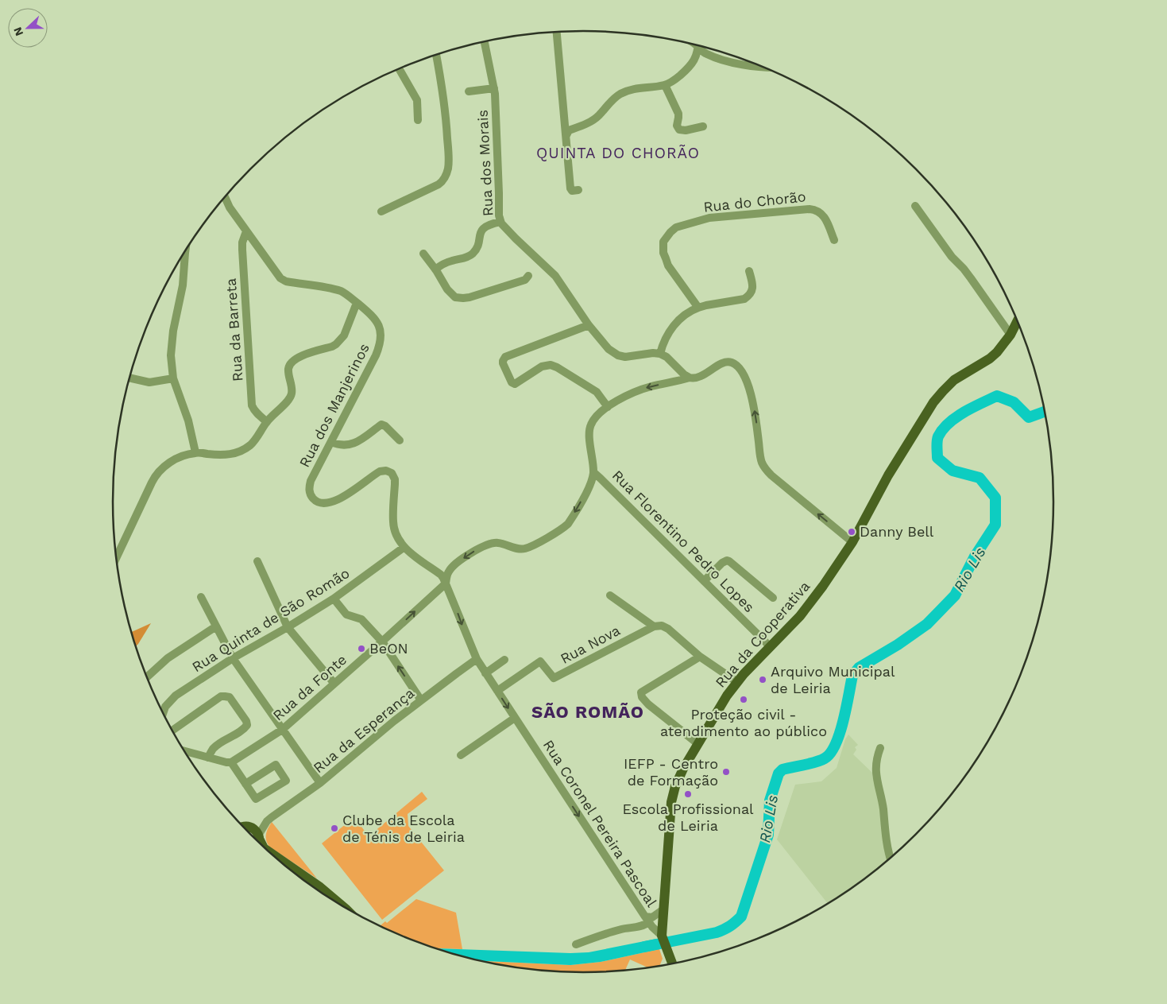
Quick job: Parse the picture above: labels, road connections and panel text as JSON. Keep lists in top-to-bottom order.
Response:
{
  "streets": {
    "main road": ["Rua da Cooperativa"],
    "street": [
      "Rua dos Morais",
      "Rua do Chorão",
      "Rua da Barreta",
      "Rua dos Manjerinos",
      "Rua Florentino Pedro Lopes",
      "Rua Quinta de São Romão",
      "Rua Nova",
      "Rua da Fonte",
      "Rua da Esperança",
      "Rua Coronel Pereira Pascoal"
    ]
  },
  "crossings": [
    ["Rua da Barreta", "Rua dos Manjerinos"],
    ["Rua dos Manjerinos", "Rua Quinta de São Romão"],
    ["Rua dos Manjerinos", "Rua Coronel Pereira Pascoal"],
    ["Rua Florentino Pedro Lopes", "Rua da Cooperativa"],
    ["Rua Florentino Pedro Lopes", "Rua da Fonte"],
    ["Rua Quinta de São Romão", "Rua Coronel Pereira Pascoal"],
    ["Rua da Cooperativa", "Rua da Fonte"],
    ["Rua da Cooperativa", "Rua Coronel Pereira Pascoal"],
    ["Rua Nova", "Rua Coronel Pereira Pascoal"],
    ["Rua da Fonte", "Rua Coronel Pereira Pascoal"],
    ["Rua da Esperança", "Rua Coronel Pereira Pascoal"]
  ],
  "one_way": ["Rua Coronel Pereira Pascoal"],
  "districts": ["QUINTA DO CHORÃO", "SÃO ROMÃO"],
  "water": ["Rio Lis"],
  "places": [
    "Danny Bell",
    "BeON",
    "Arquivo Municipal de Leiria",
    "Proteção civil - atendimento ao público",
    "IEFP - Centro de Formação",
    "Escola Profissional de Leiria",
    "Clube da Escola de Ténis de Leiria"
  ],
  "north": "left"
}
